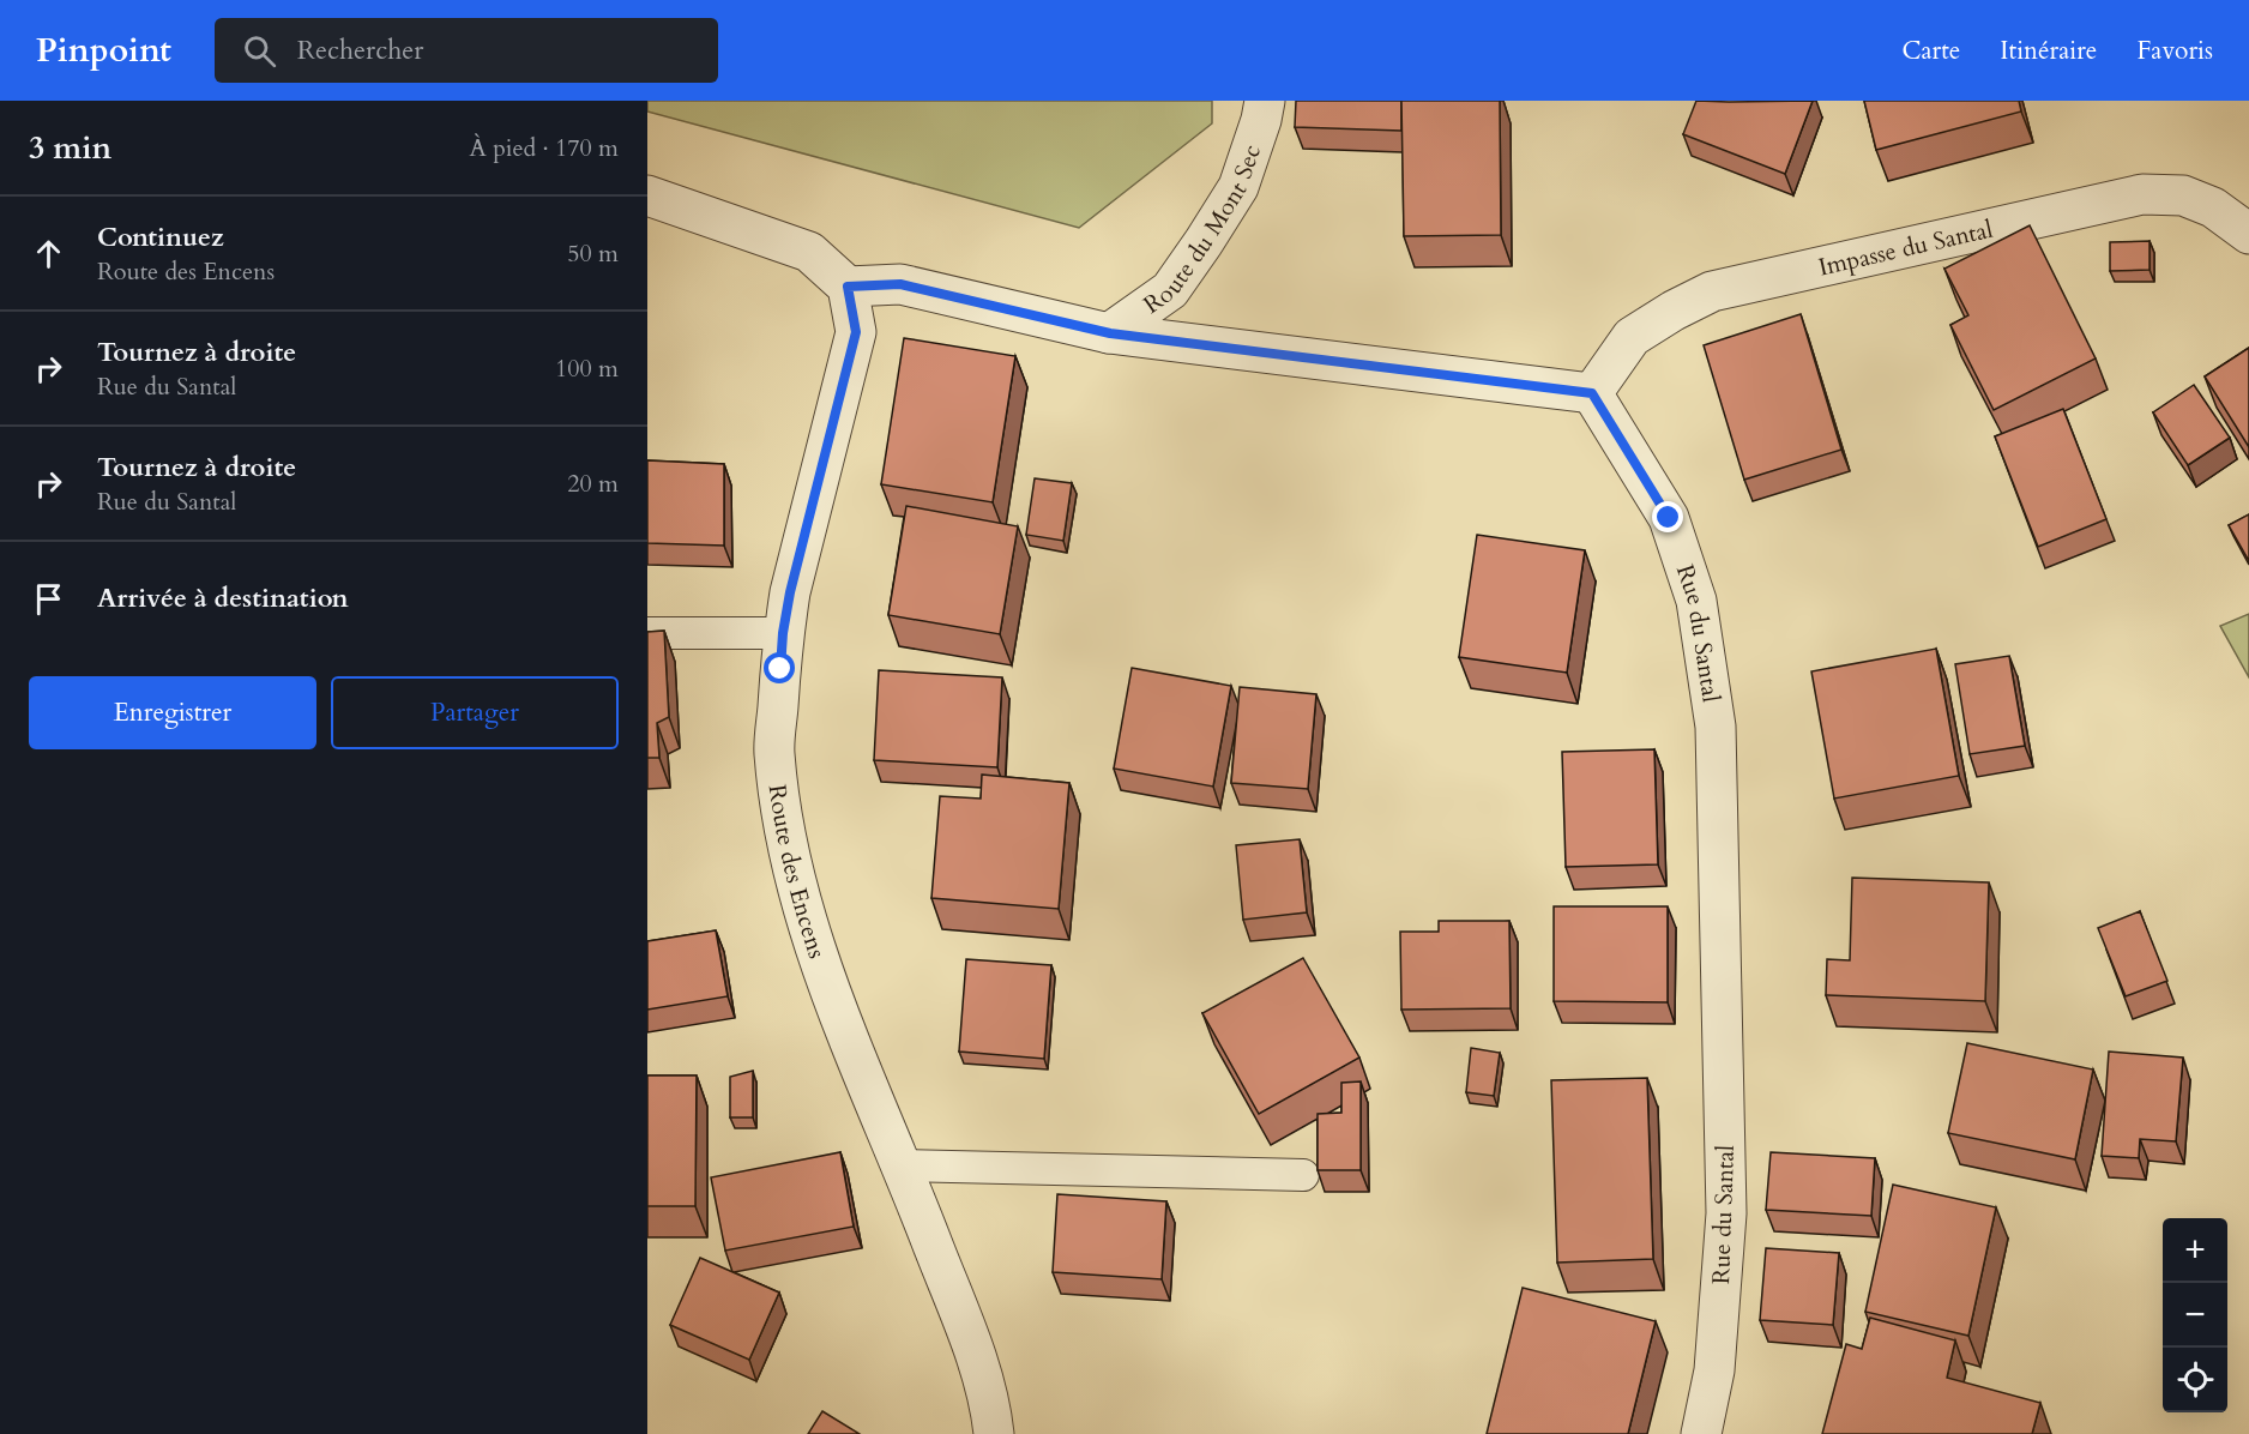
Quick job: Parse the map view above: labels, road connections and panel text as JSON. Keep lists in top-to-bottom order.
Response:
{
  "streets": {
    "street": [
      "Route du Mont Sec",
      "Impasse du Santal",
      "Rue du Santal",
      "Route des Encens"
    ]
  },
  "crossings": [
    ["Impasse du Santal", "Rue du Santal"]
  ],
  "page": {
    "header": "Pinpoint",
    "search": "Rechercher",
    "nav": ["Carte", "Itinéraire", "Favoris"],
    "heading": ["3 min", "À pied · 170 m"],
    "list": [
      ["Continuez", "Route des Encens", "50 m"],
      ["Tournez à droite", "Rue du Santal", "100 m"],
      ["Tournez à droite", "Rue du Santal", "20 m"],
      "Arrivée à destination"
    ],
    "buttons": ["Enregistrer", "Partager"],
    "map_buttons": ["+", "−"]
  }
}
